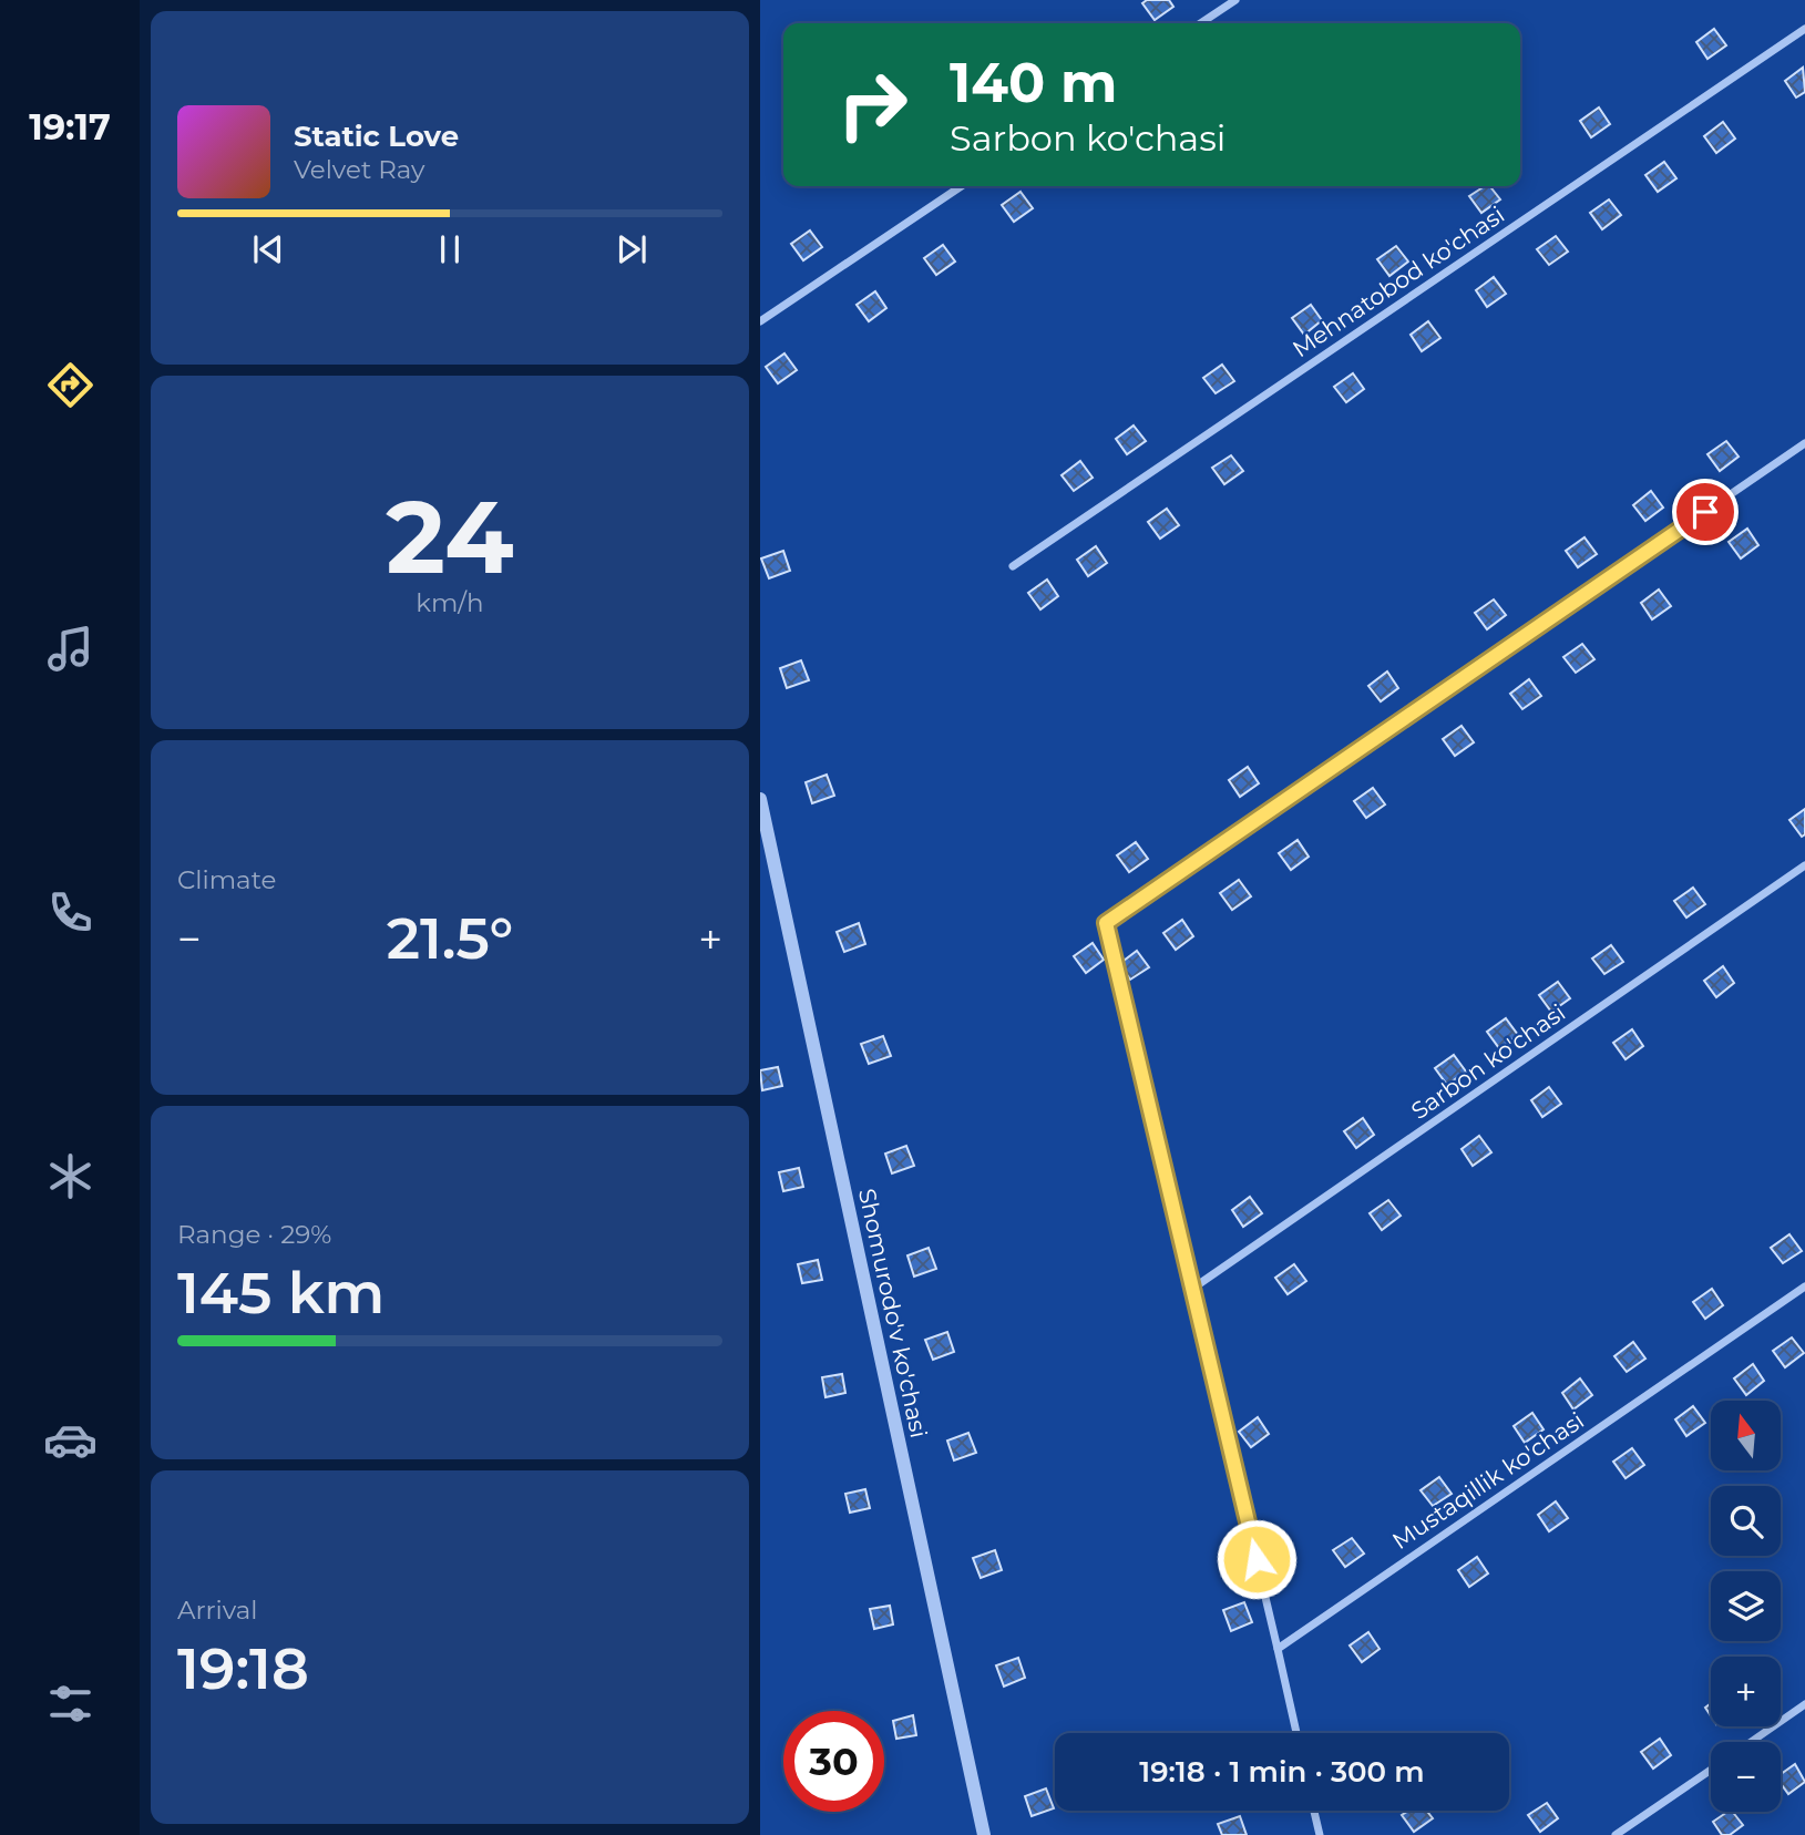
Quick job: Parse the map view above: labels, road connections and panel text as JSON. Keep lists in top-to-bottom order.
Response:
{
  "streets": {
    "street": [
      "Mehnatobod ko'chasi",
      "Sarbon ko'chasi",
      "Shomurodo'v ko'chasi",
      "Mustaqillik ko'chasi"
    ]
  },
  "north": "top",
  "page": {
    "tabs": "19:17",
    "turn": ["140 m", "Sarbon ko'chasi"],
    "song": ["Static Love", "Velvet Ray"],
    "tile": [
      ["24", "km/h"],
      "Climate",
      ["Range · 29%", "145 km"],
      ["Arrival", "19:18"]
    ],
    "heat": ["−", "21.5°", "+"],
    "map_buttons": ["+", "−"],
    "limit": "30",
    "trip": "19:18 · 1 min · 300 m"
  }
}
